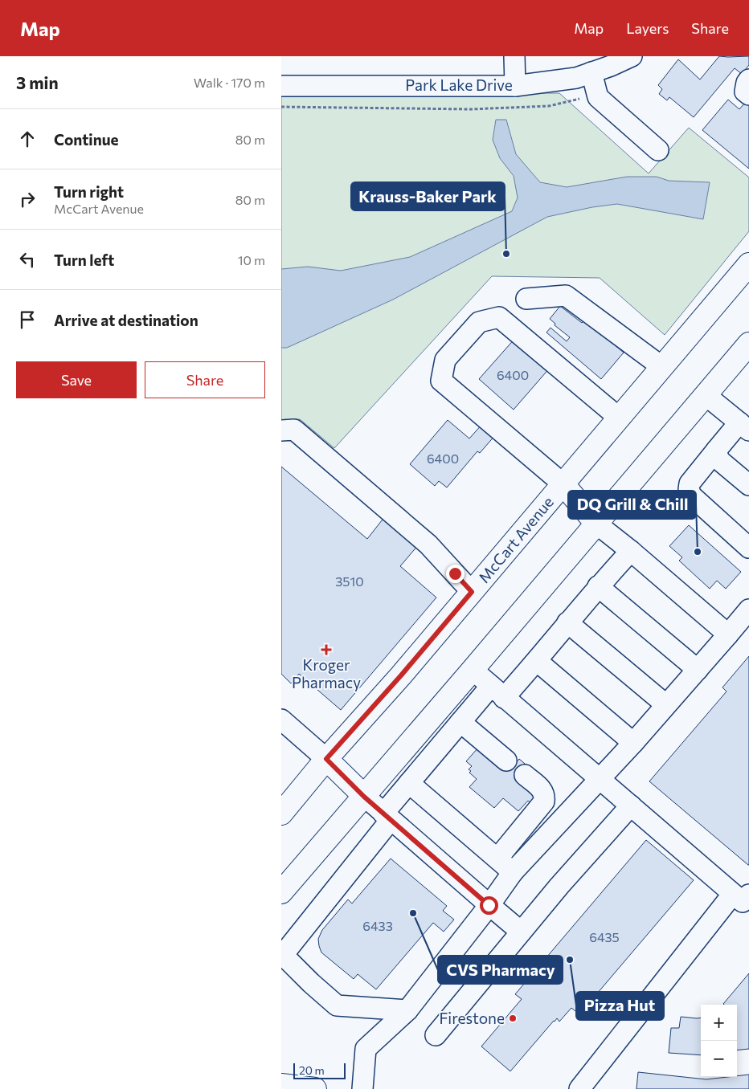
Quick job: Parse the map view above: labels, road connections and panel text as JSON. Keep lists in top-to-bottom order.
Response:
{
  "streets": {
    "main road": ["McCart Avenue"],
    "street": ["Park Lake Drive"]
  },
  "places": {
    "other": [
      "Krauss-Baker Park",
      "DQ Grill & Chill",
      "CVS Pharmacy",
      "Pizza Hut",
      "Firestone"
    ],
    "health": ["Kroger Pharmacy"]
  },
  "house_numbers": [
    "6400",
    "6400",
    "3510",
    "6433",
    "6435"
  ],
  "scale_bar": "20 m",
  "page": {
    "header": "Map",
    "nav": ["Map", "Layers", "Share"],
    "heading": ["3 min", "Walk · 170 m"],
    "list": [
      ["Continue", "80 m"],
      ["Turn right", "McCart Avenue", "80 m"],
      ["Turn left", "10 m"],
      "Arrive at destination"
    ],
    "buttons": ["Save", "Share"],
    "map_buttons": ["+", "−"],
    "scale": "20 m"
  }
}
